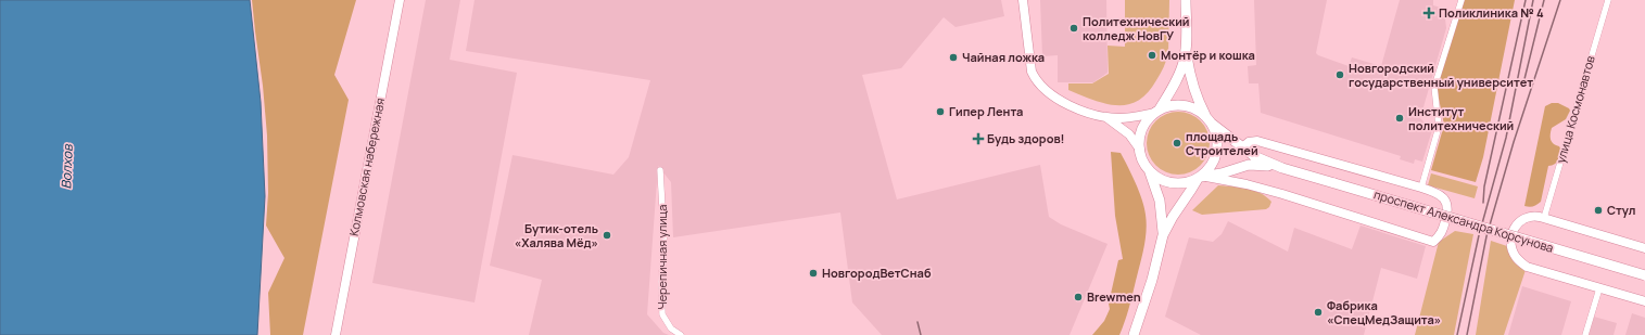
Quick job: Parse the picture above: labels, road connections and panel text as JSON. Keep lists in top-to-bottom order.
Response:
{
  "streets": {
    "main road": ["проспект Александра Корсунова"],
    "street": ["улица Космонавтов", "Колмовская набережная", "Черепичная улица"]
  },
  "water": ["Волхов"],
  "places": {
    "health": ["Поликлиника № 4", "Будь здоров!"],
    "other": [
      "Политехнический колледж НовГУ",
      "Монтёр и кошка",
      "Чайная ложка",
      "Новгородский государственный университет",
      "Гипер Лента",
      "Институт политехнический",
      "площадь Строителей",
      "Стул",
      "Бутик-отель «Халява Мёд»",
      "НовгородВетСнаб",
      "Brewmen",
      "Фабрика «СпецМедЗащита»"
    ]
  }
}
